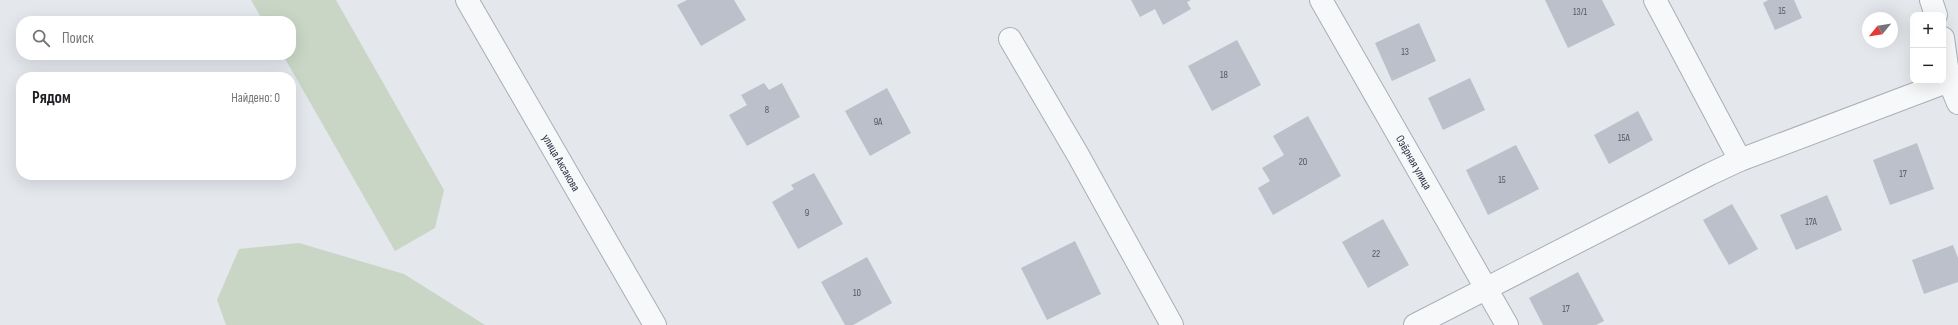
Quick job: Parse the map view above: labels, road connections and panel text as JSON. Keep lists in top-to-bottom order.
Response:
{
  "streets": {
    "street": ["улица Аксакова", "Озёрная улица"]
  },
  "house_numbers": [
    "15",
    "13/1",
    "13",
    "18",
    "8",
    "9А",
    "15А",
    "20",
    "17",
    "15",
    "9",
    "17А",
    "22",
    "10",
    "17"
  ],
  "north": "bottom left",
  "page": {
    "map_buttons": ["+", "−"],
    "search": "Поиск",
    "heading": ["Рядом", "Найдено: 0"]
  }
}
